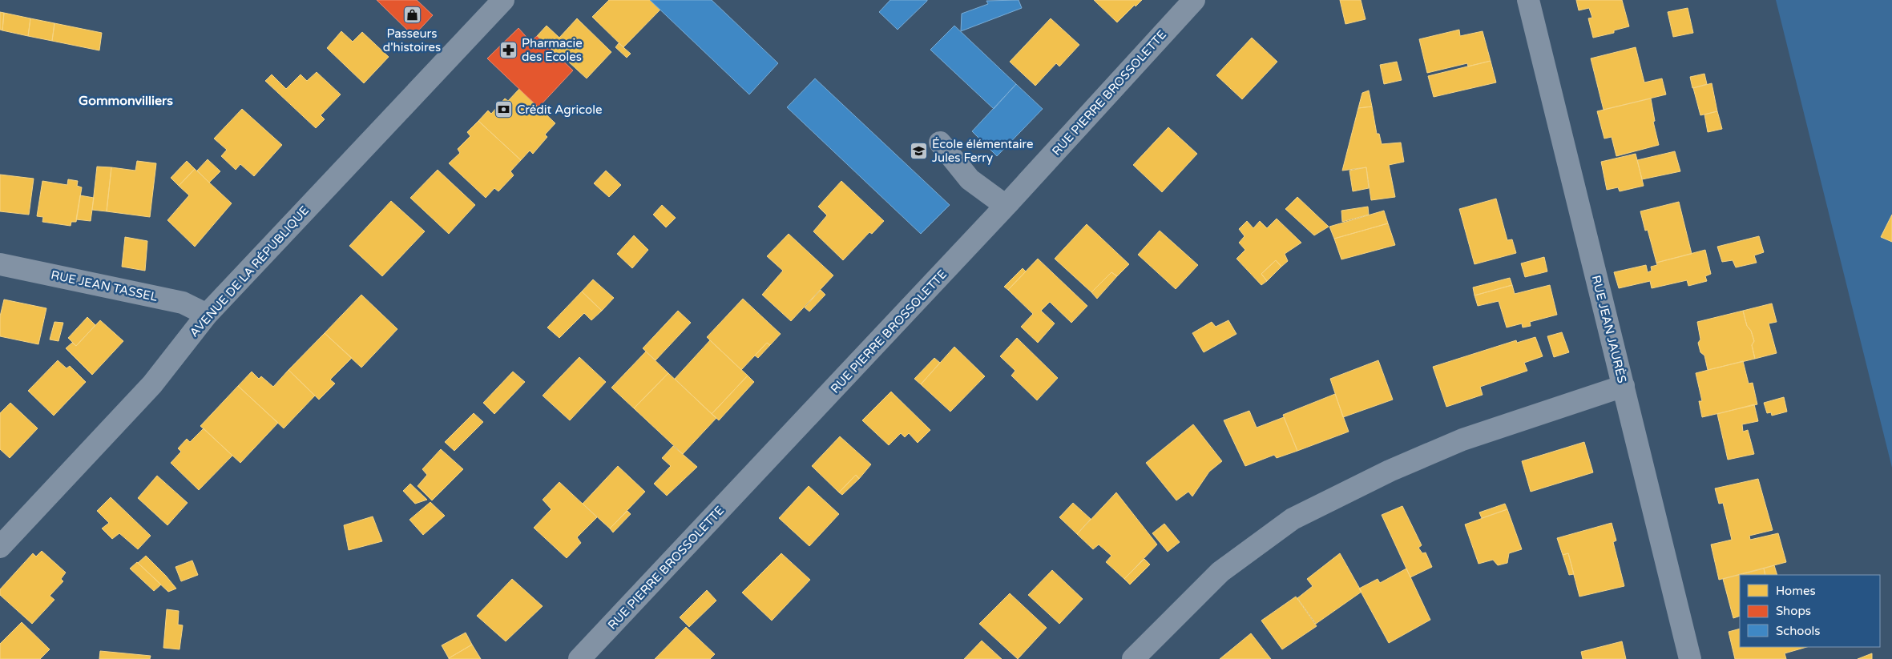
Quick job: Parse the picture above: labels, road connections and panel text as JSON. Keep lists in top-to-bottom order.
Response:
{
  "streets": {
    "street": [
      "RUE PIERRE BROSSOLETTE",
      "AVENUE DE LA RÉPUBLIQUE",
      "RUE JEAN TASSEL",
      "RUE JEAN JAURÈS"
    ]
  },
  "crossings": [
    ["AVENUE DE LA RÉPUBLIQUE", "RUE JEAN TASSEL"]
  ],
  "districts": ["Gommonvilliers"],
  "places": {
    "shop": ["Passeurs d'histoires"],
    "pharmacy": ["Pharmacie des Ecoles"],
    "bank": ["Crédit Agricole"],
    "school or university": ["École élémentaire Jules Ferry"]
  },
  "legend": ["Homes", "Shops", "Schools"]
}
